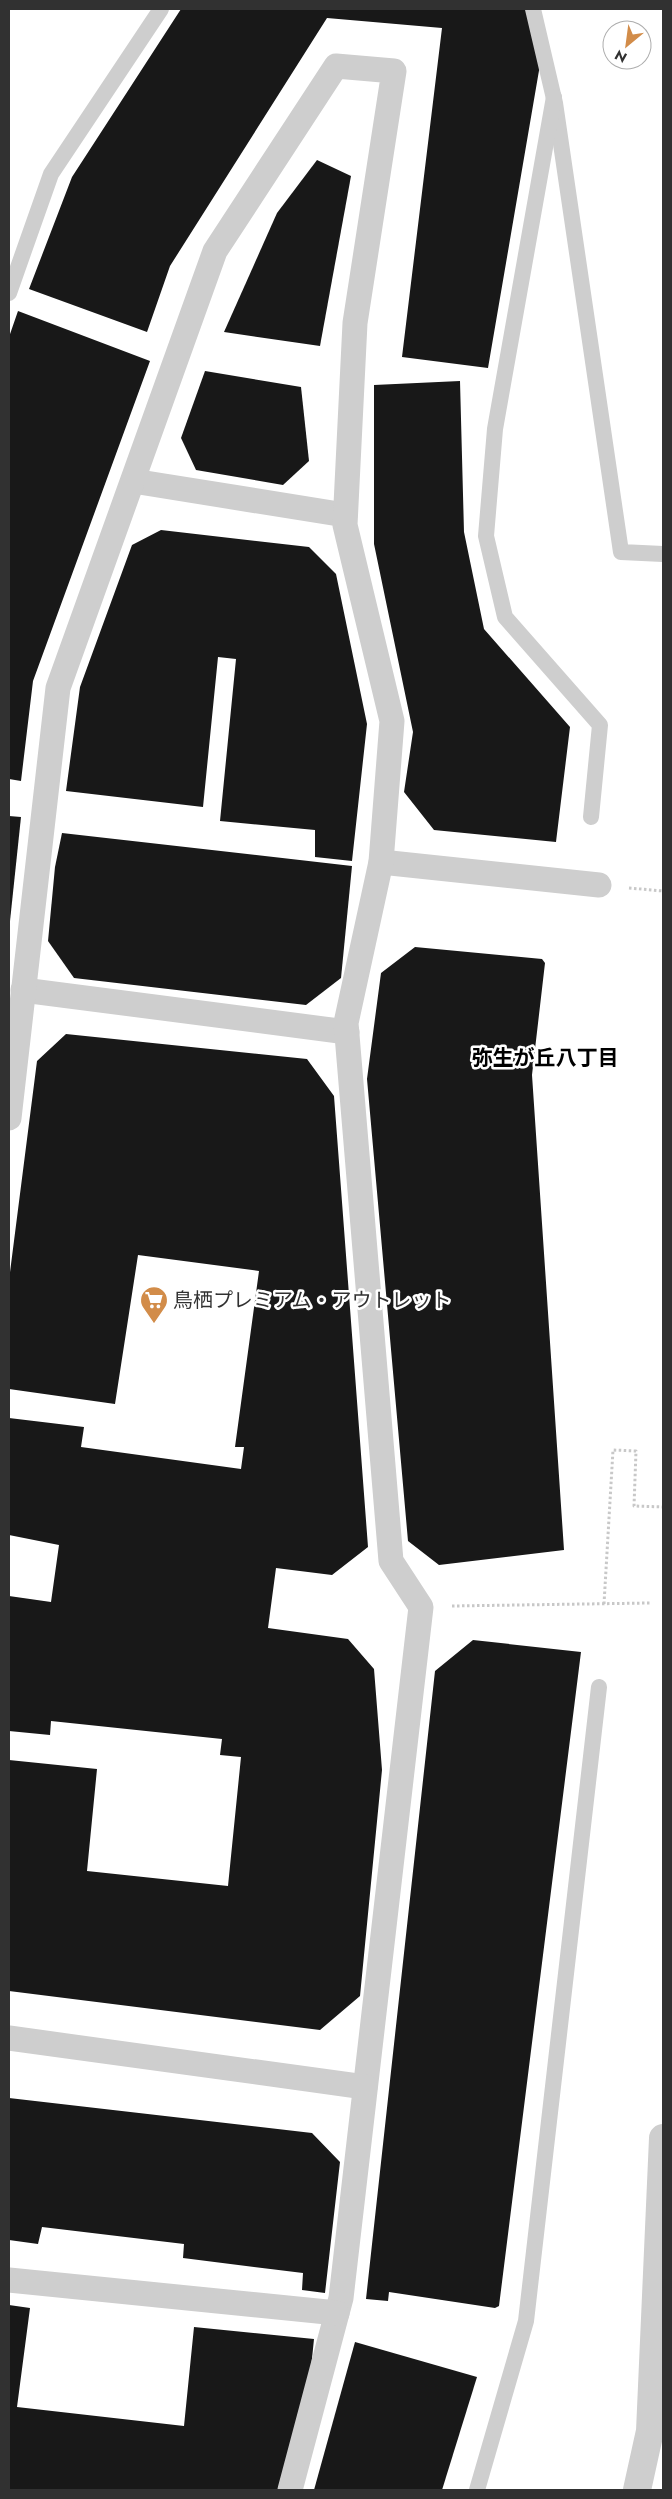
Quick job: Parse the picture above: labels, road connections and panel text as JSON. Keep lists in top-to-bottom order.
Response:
{
  "districts": ["弥生が丘八丁目"],
  "places": {
    "supermarket": ["鳥栖プレミアム・アウトレット"]
  },
  "north": "bottom left"
}
